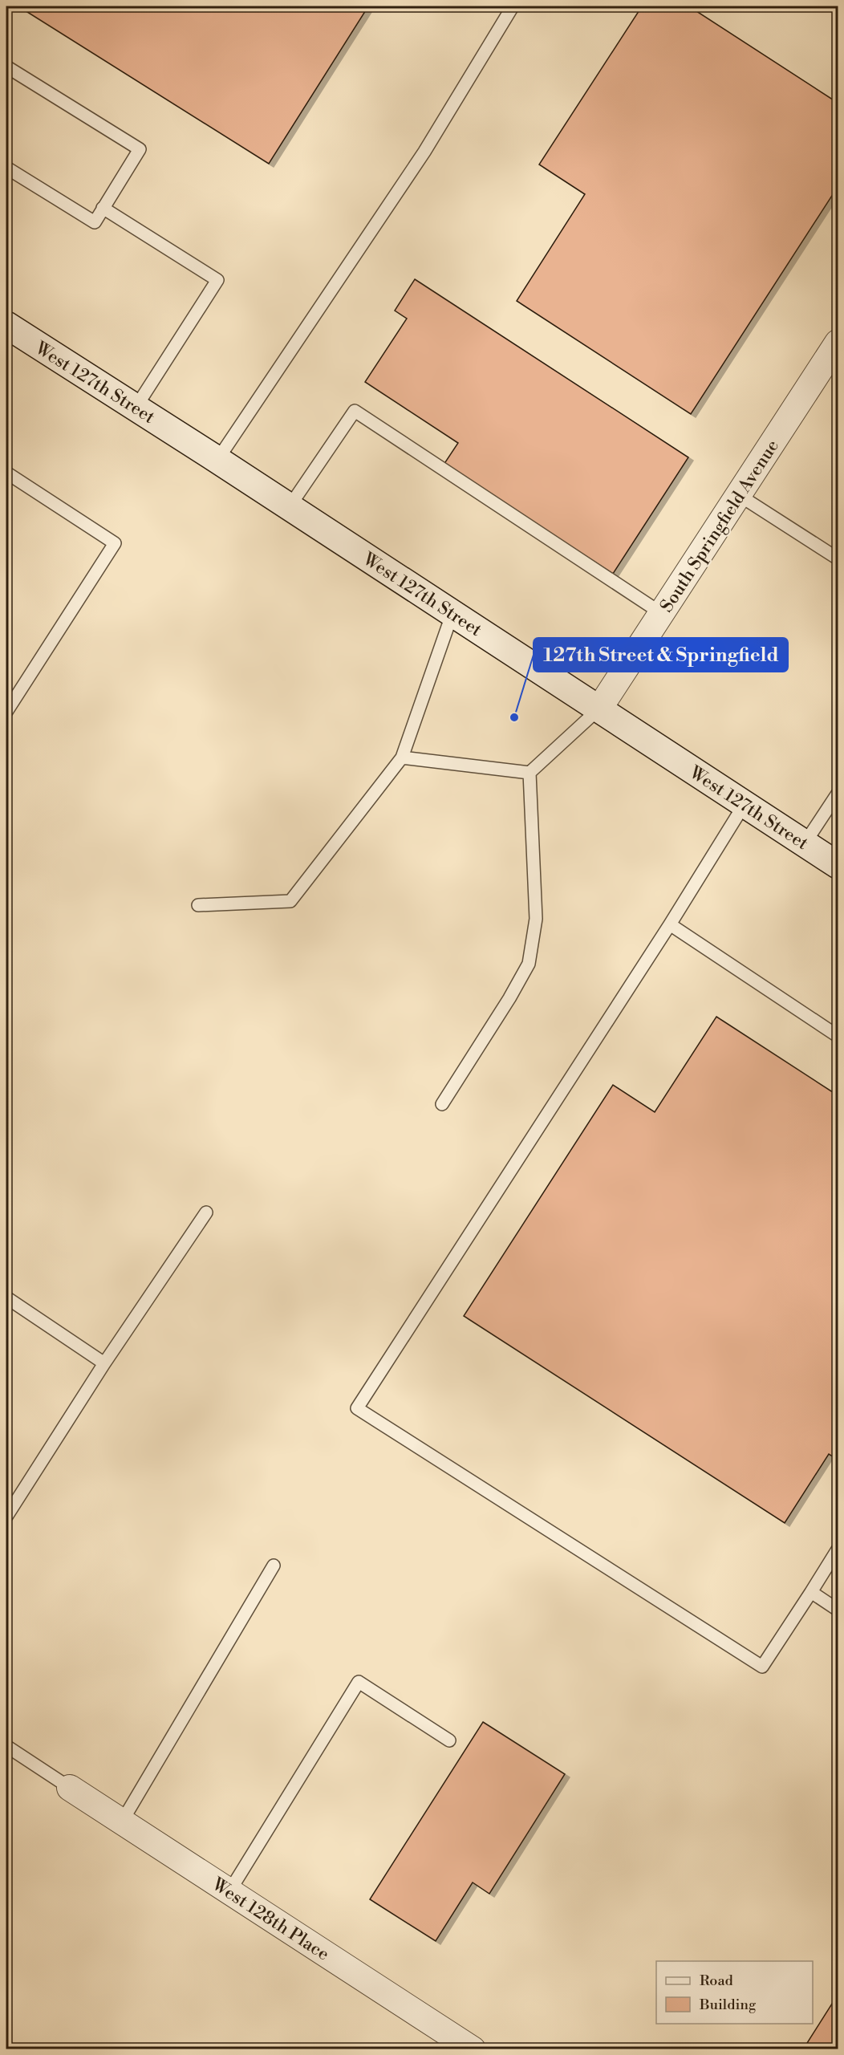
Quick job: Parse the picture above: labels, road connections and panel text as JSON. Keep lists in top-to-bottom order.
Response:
{
  "streets": {
    "main road": ["West 127th Street"],
    "street": ["South Springfield Avenue", "West 128th Place"]
  },
  "crossings": [
    ["West 127th Street", "South Springfield Avenue"]
  ],
  "places": ["127th Street & Springfield"],
  "legend": ["Road", "Building"]
}
